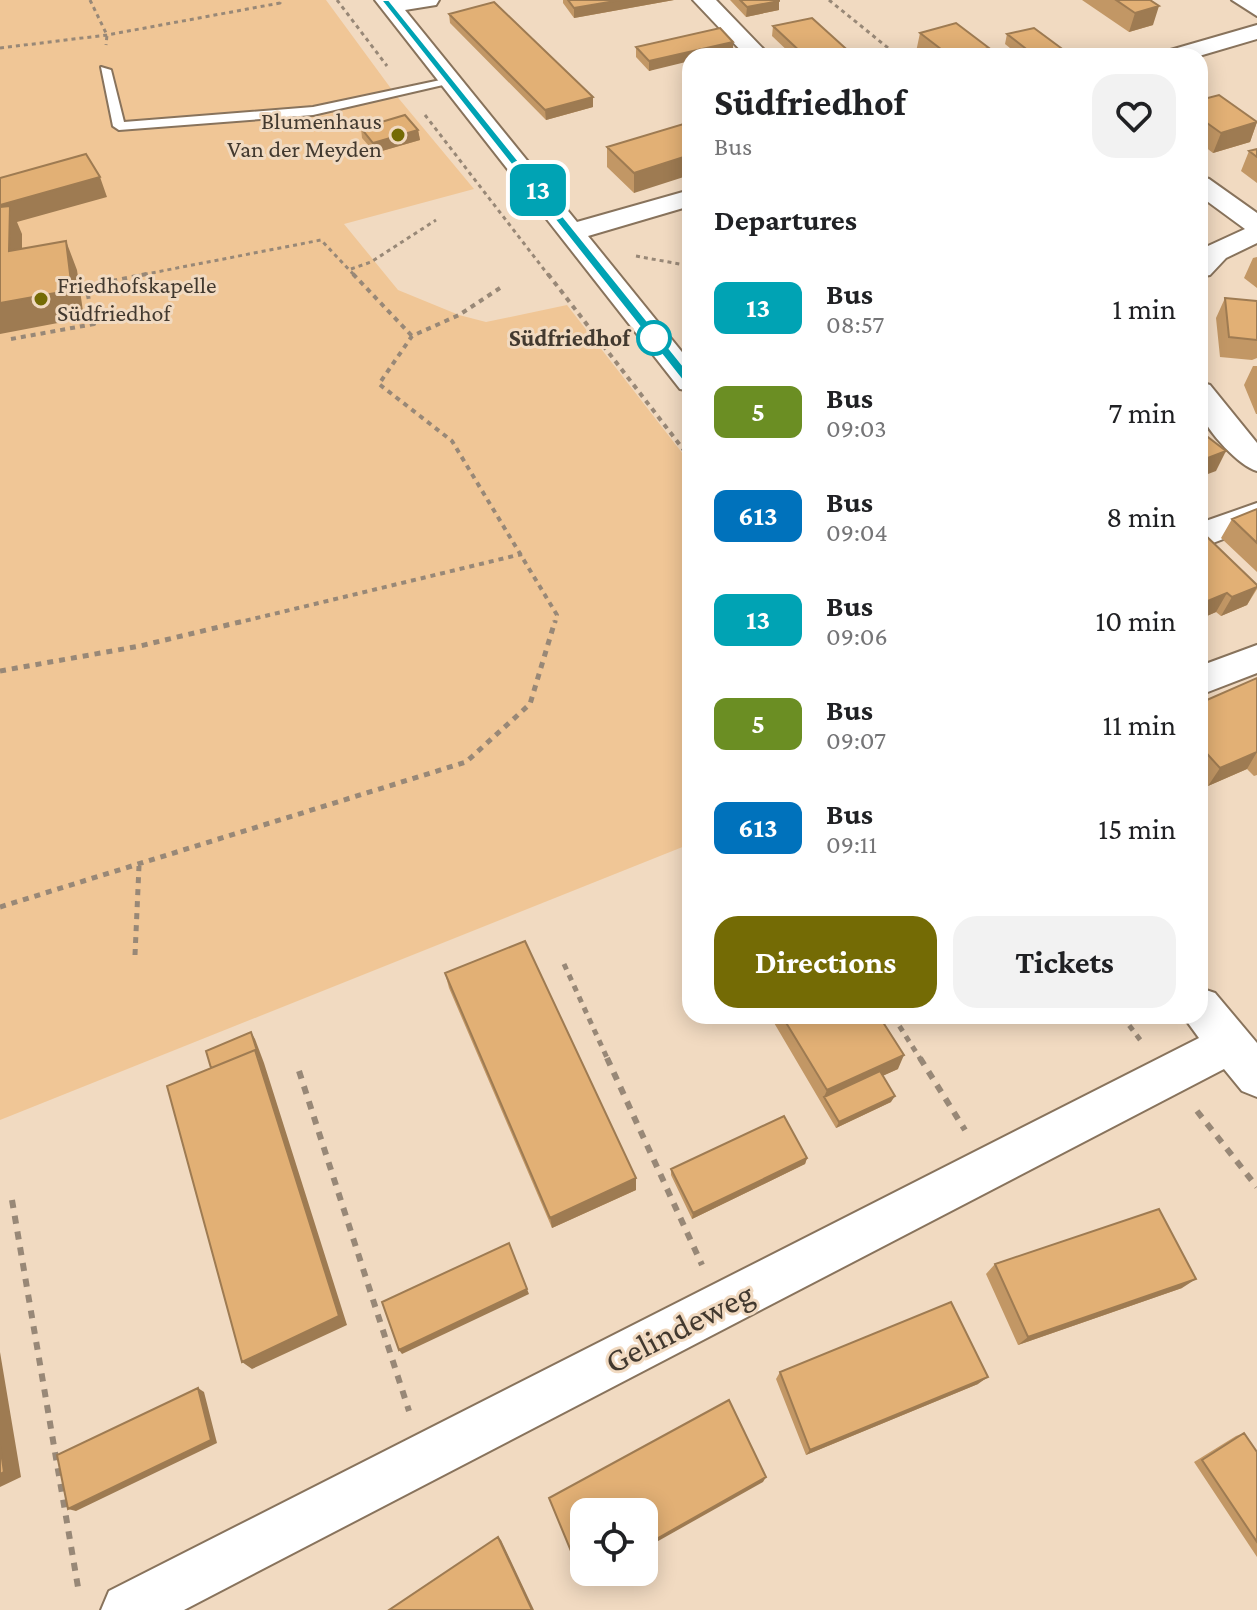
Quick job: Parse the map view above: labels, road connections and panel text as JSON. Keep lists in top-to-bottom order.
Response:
{
  "streets": {
    "street": ["Gelindeweg"]
  },
  "places": ["Blumenhaus Van der Meyden", "Friedhofskapelle Südfriedhof", "Südfriedhof"],
  "lines": ["bus line 13"],
  "page": {
    "on_map": "13",
    "heading": [
      ["Südfriedhof", "Bus"],
      "Departures"
    ],
    "list": [
      {
        "mark": "13",
        "name": "Bus",
        "note": "08:57",
        "value": "1 min"
      },
      {
        "mark": "5",
        "name": "Bus",
        "note": "09:03",
        "value": "7 min"
      },
      {
        "mark": "613",
        "name": "Bus",
        "note": "09:04",
        "value": "8 min"
      },
      {
        "mark": "13",
        "name": "Bus",
        "note": "09:06",
        "value": "10 min"
      },
      {
        "mark": "5",
        "name": "Bus",
        "note": "09:07",
        "value": "11 min"
      },
      {
        "mark": "613",
        "name": "Bus",
        "note": "09:11",
        "value": "15 min"
      }
    ],
    "buttons": ["Directions", "Tickets"]
  }
}
